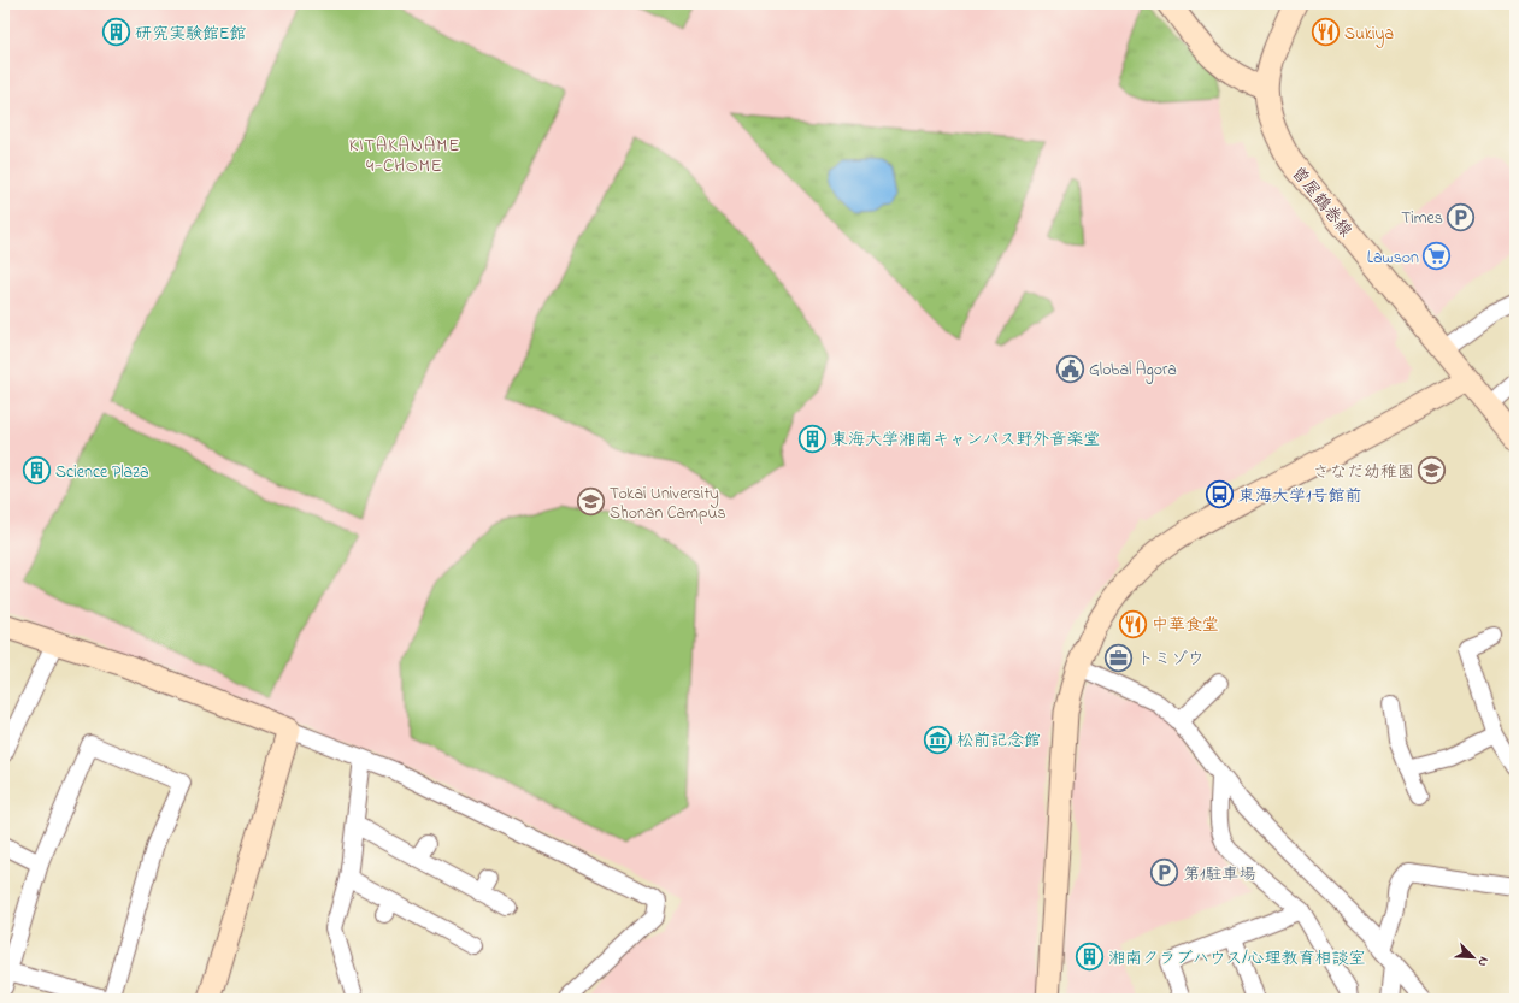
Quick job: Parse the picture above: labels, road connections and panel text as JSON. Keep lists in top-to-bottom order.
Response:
{
  "streets": {
    "street": ["曽屋鶴巻線"]
  },
  "districts": ["KITAKANAME 4-CHOME"],
  "places": {
    "building": [
      "研究実験館E館",
      "東海大学湘南キャンパス野外音楽堂",
      "Science Plaza",
      "湘南クラブハウス/心理教育相談室"
    ],
    "restaurant": ["Sukiya", "中華食堂"],
    "parking": ["Times", "第1駐車場"],
    "supermarket": ["Lawson"],
    "public building": ["Global Agora"],
    "school or university": ["さなだ幼稚園", "Tokai University Shonan Campus"],
    "bus stop": ["東海大学1号館前"],
    "office": ["トミゾウ"],
    "museum": ["松前記念館"]
  },
  "north": "bottom right"
}
